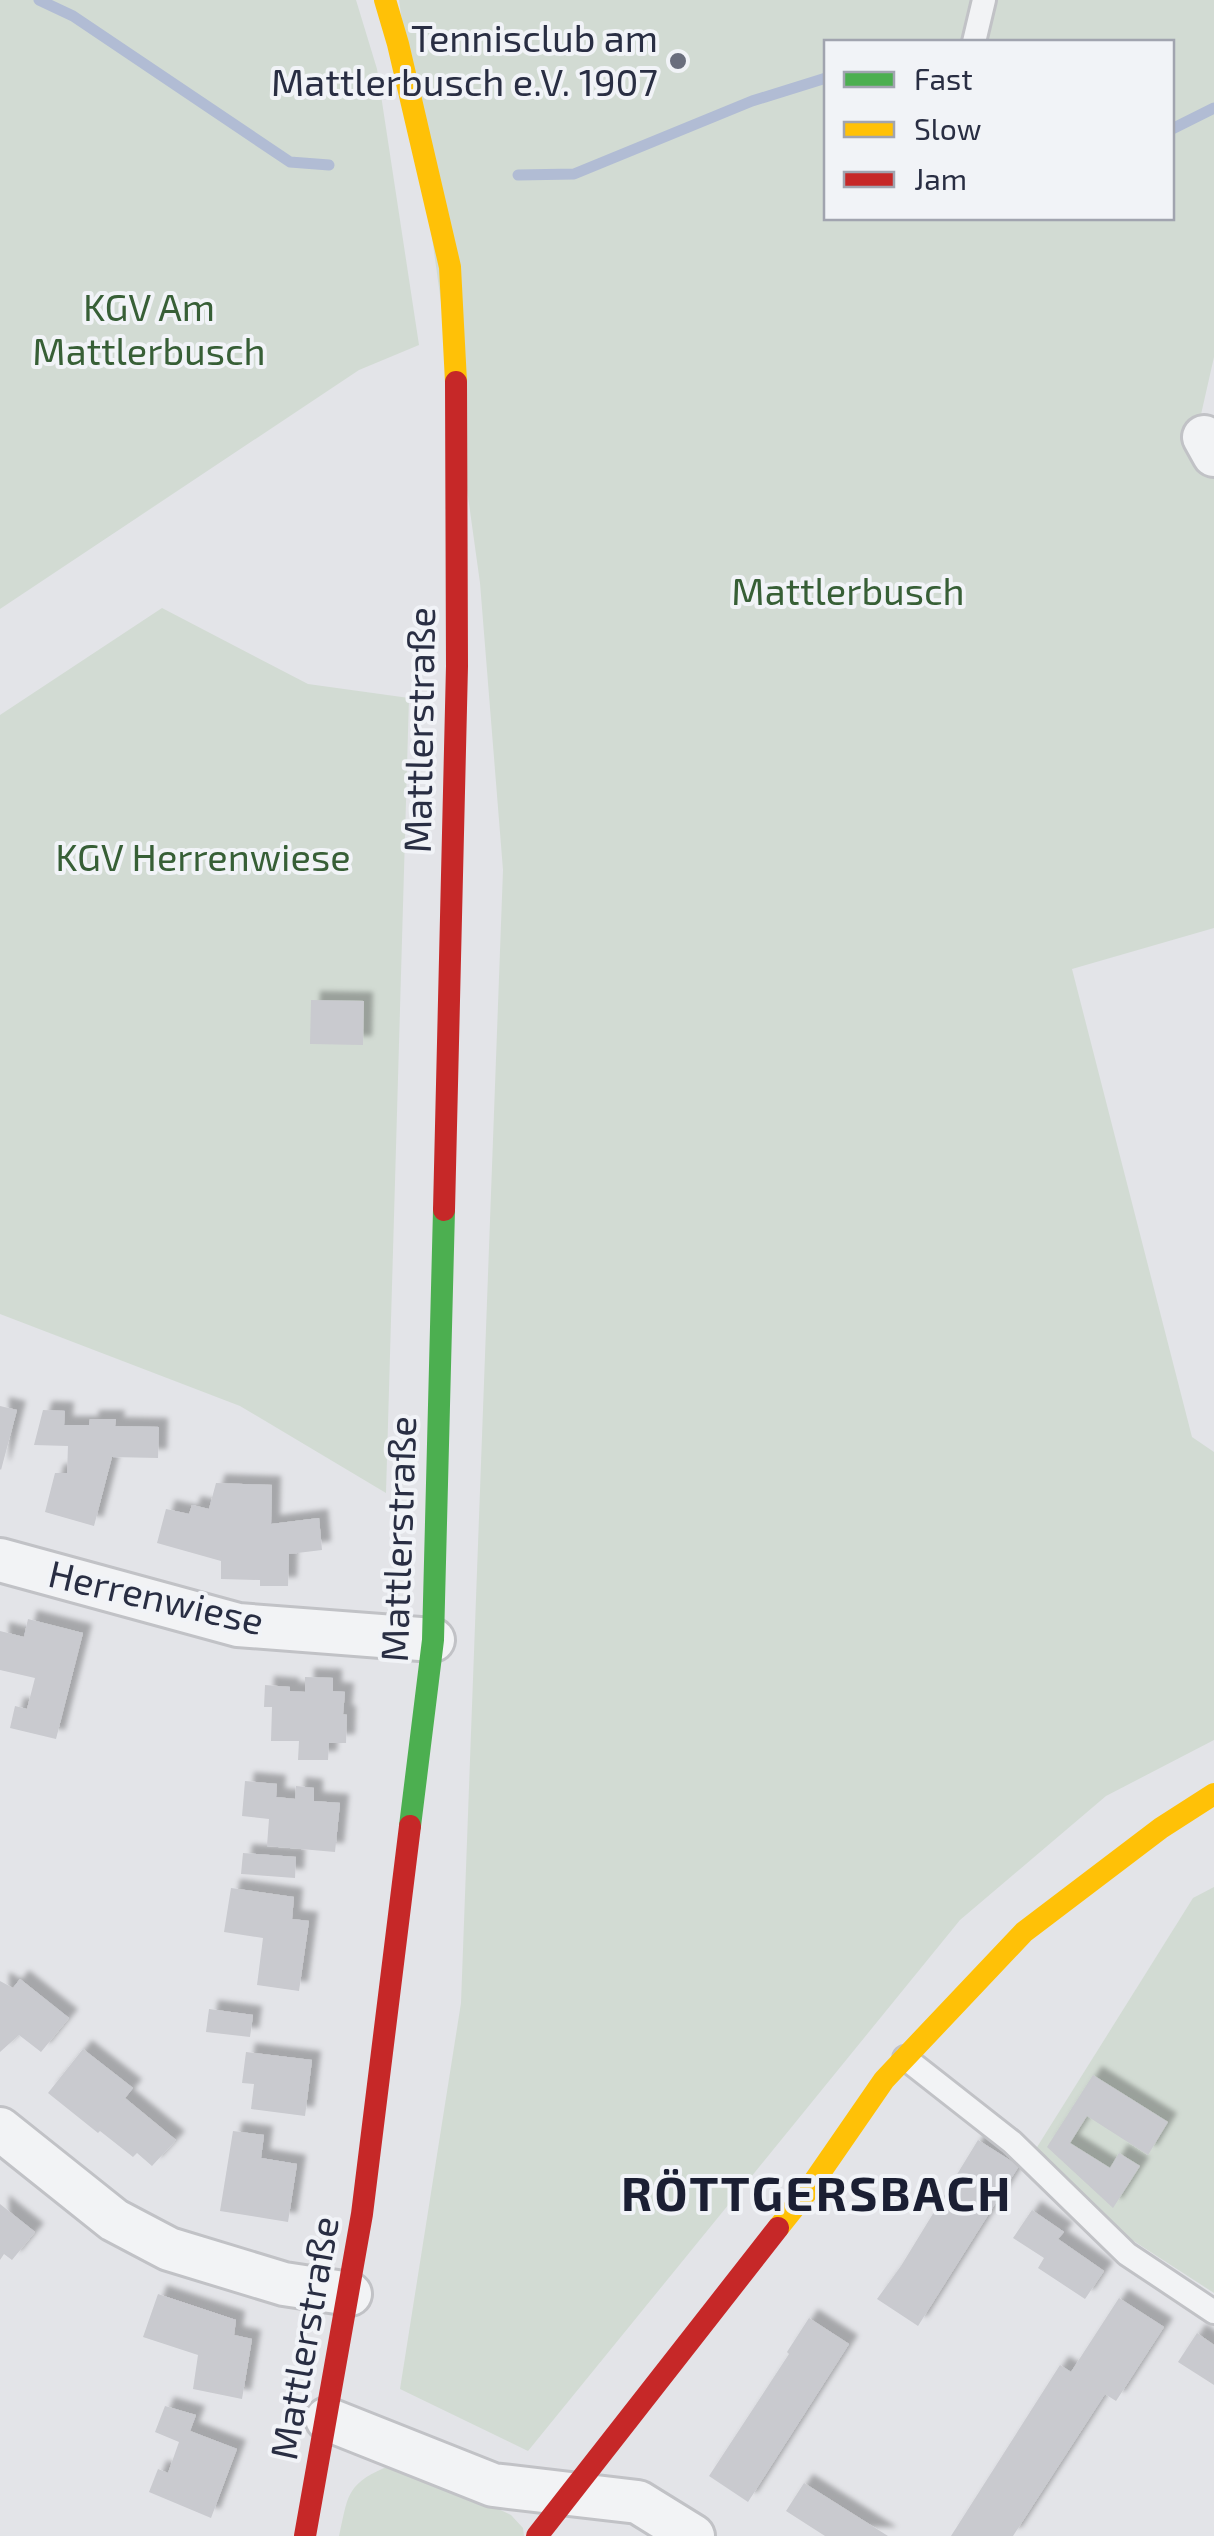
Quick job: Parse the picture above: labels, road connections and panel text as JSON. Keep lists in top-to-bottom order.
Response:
{
  "streets": {
    "street": ["Mattlerstraße", "Herrenwiese"]
  },
  "crossings": [
    ["Mattlerstraße", "Herrenwiese"]
  ],
  "districts": ["RÖTTGERSBACH"],
  "parks": ["KGV Am Mattlerbusch", "Mattlerbusch", "KGV Herrenwiese"],
  "places": ["Tennisclub am Mattlerbusch e.V. 1907"],
  "legend": ["Fast", "Slow", "Jam"]
}
